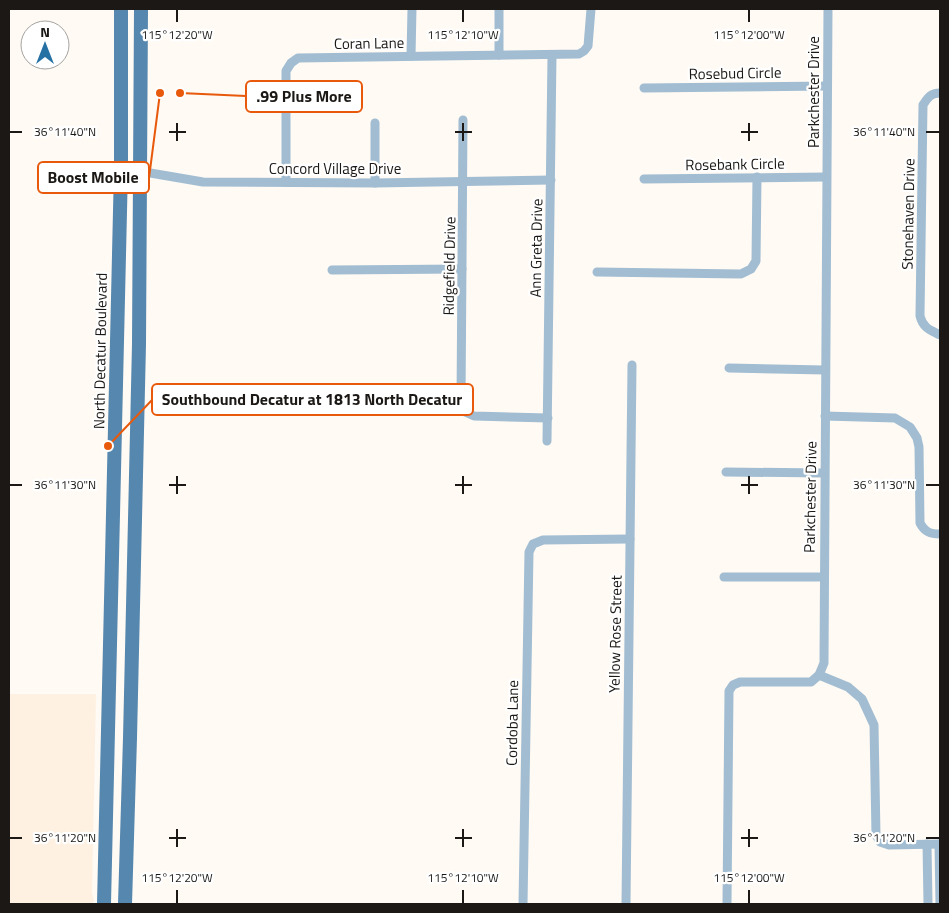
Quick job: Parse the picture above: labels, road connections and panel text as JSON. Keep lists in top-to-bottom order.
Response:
{
  "streets": {
    "main road": ["North Decatur Boulevard"],
    "street": [
      "Coran Lane",
      "Rosebud Circle",
      "Parkchester Drive",
      "Rosebank Circle",
      "Concord Village Drive",
      "Stonehaven Drive",
      "Ann Greta Drive",
      "Ridgefield Drive",
      "Yellow Rose Street",
      "Cordoba Lane"
    ]
  },
  "crossings": [
    ["Coran Lane", "Concord Village Drive"],
    ["Coran Lane", "Ann Greta Drive"],
    ["Rosebud Circle", "Parkchester Drive"],
    ["Parkchester Drive", "Rosebank Circle"],
    ["Concord Village Drive", "Ann Greta Drive"],
    ["Concord Village Drive", "Ridgefield Drive"],
    ["Concord Village Drive", "North Decatur Boulevard"],
    ["Ann Greta Drive", "Ridgefield Drive"],
    ["Yellow Rose Street", "Cordoba Lane"]
  ],
  "places": ["Boost Mobile", ".99 Plus More", "Southbound Decatur at 1813 North Decatur"],
  "north": "top",
  "coordinates": [
    "115°12'20\"W",
    "115°12'10\"W",
    "115°12'00\"W",
    "36°11'40\"N",
    "36°11'30\"N",
    "36°11'20\"N"
  ]
}
